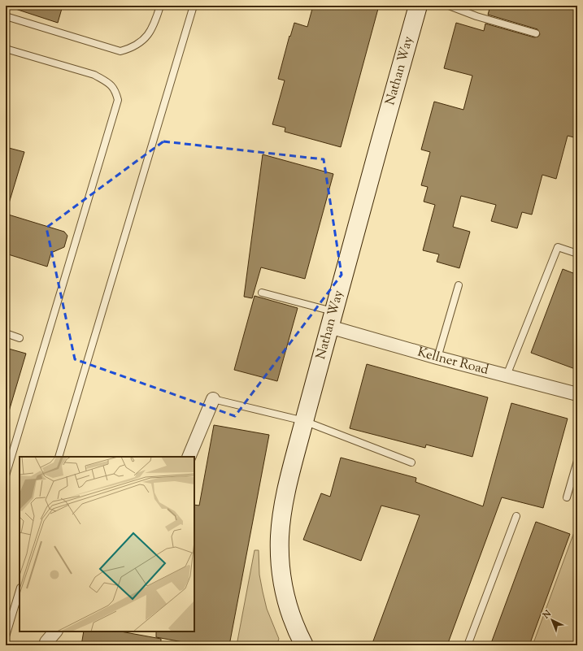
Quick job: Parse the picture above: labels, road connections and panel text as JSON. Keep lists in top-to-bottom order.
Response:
{
  "streets": {
    "street": ["Nathan Way", "Kellner Road"]
  },
  "crossings": [
    ["Nathan Way", "Kellner Road"]
  ],
  "north": "top left"
}
